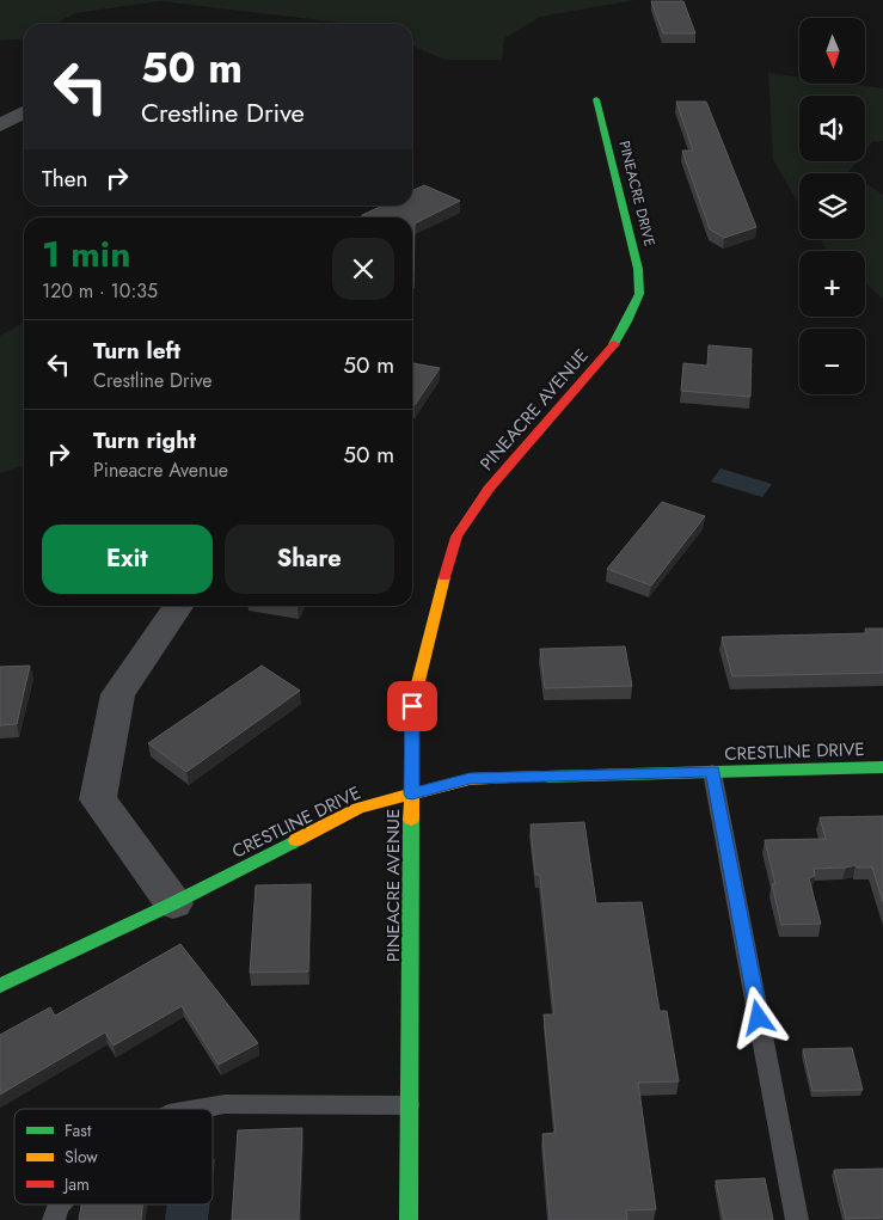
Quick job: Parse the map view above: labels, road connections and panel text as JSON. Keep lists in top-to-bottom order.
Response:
{
  "streets": {
    "street": ["PINEACRE DRIVE", "PINEACRE AVENUE", "CRESTLINE DRIVE"]
  },
  "crossings": [
    ["PINEACRE DRIVE", "PINEACRE AVENUE"],
    ["PINEACRE AVENUE", "CRESTLINE DRIVE"]
  ],
  "legend": ["Fast", "Slow", "Jam"],
  "north": "bottom",
  "page": {
    "map_buttons": ["+", "−"],
    "turn": ["50 m", "Crestline Drive"],
    "then": "Then",
    "heading": ["1 min", "120 m · 10:35"],
    "list": [
      {
        "name": "Turn left",
        "note": "Crestline Drive",
        "value": "50 m"
      },
      {
        "name": "Turn right",
        "note": "Pineacre Avenue",
        "value": "50 m"
      }
    ],
    "buttons": ["Exit", "Share"]
  }
}
